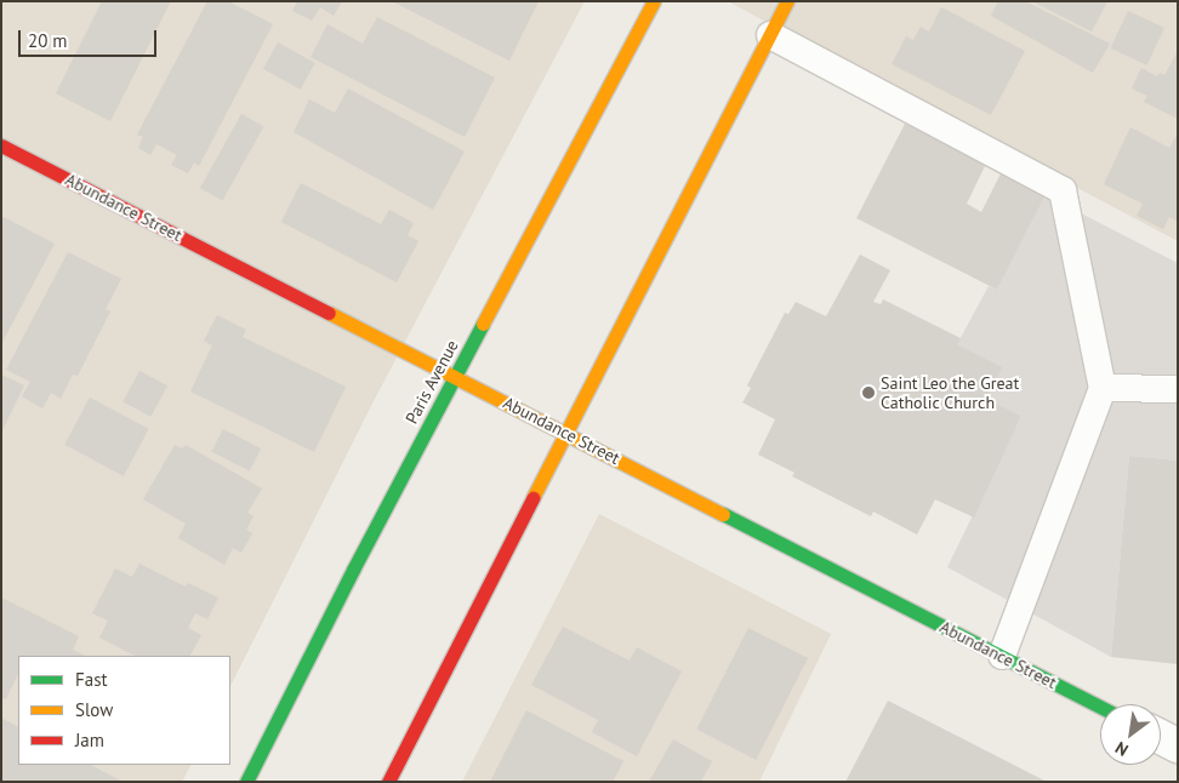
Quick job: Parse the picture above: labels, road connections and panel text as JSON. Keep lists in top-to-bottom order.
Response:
{
  "streets": {
    "street": ["Abundance Street", "Paris Avenue"]
  },
  "crossings": [
    ["Abundance Street", "Paris Avenue"]
  ],
  "places": ["Saint Leo the Great Catholic Church"],
  "legend": ["Fast", "Slow", "Jam"],
  "scale_bar": "20 m",
  "north": "bottom left"
}
